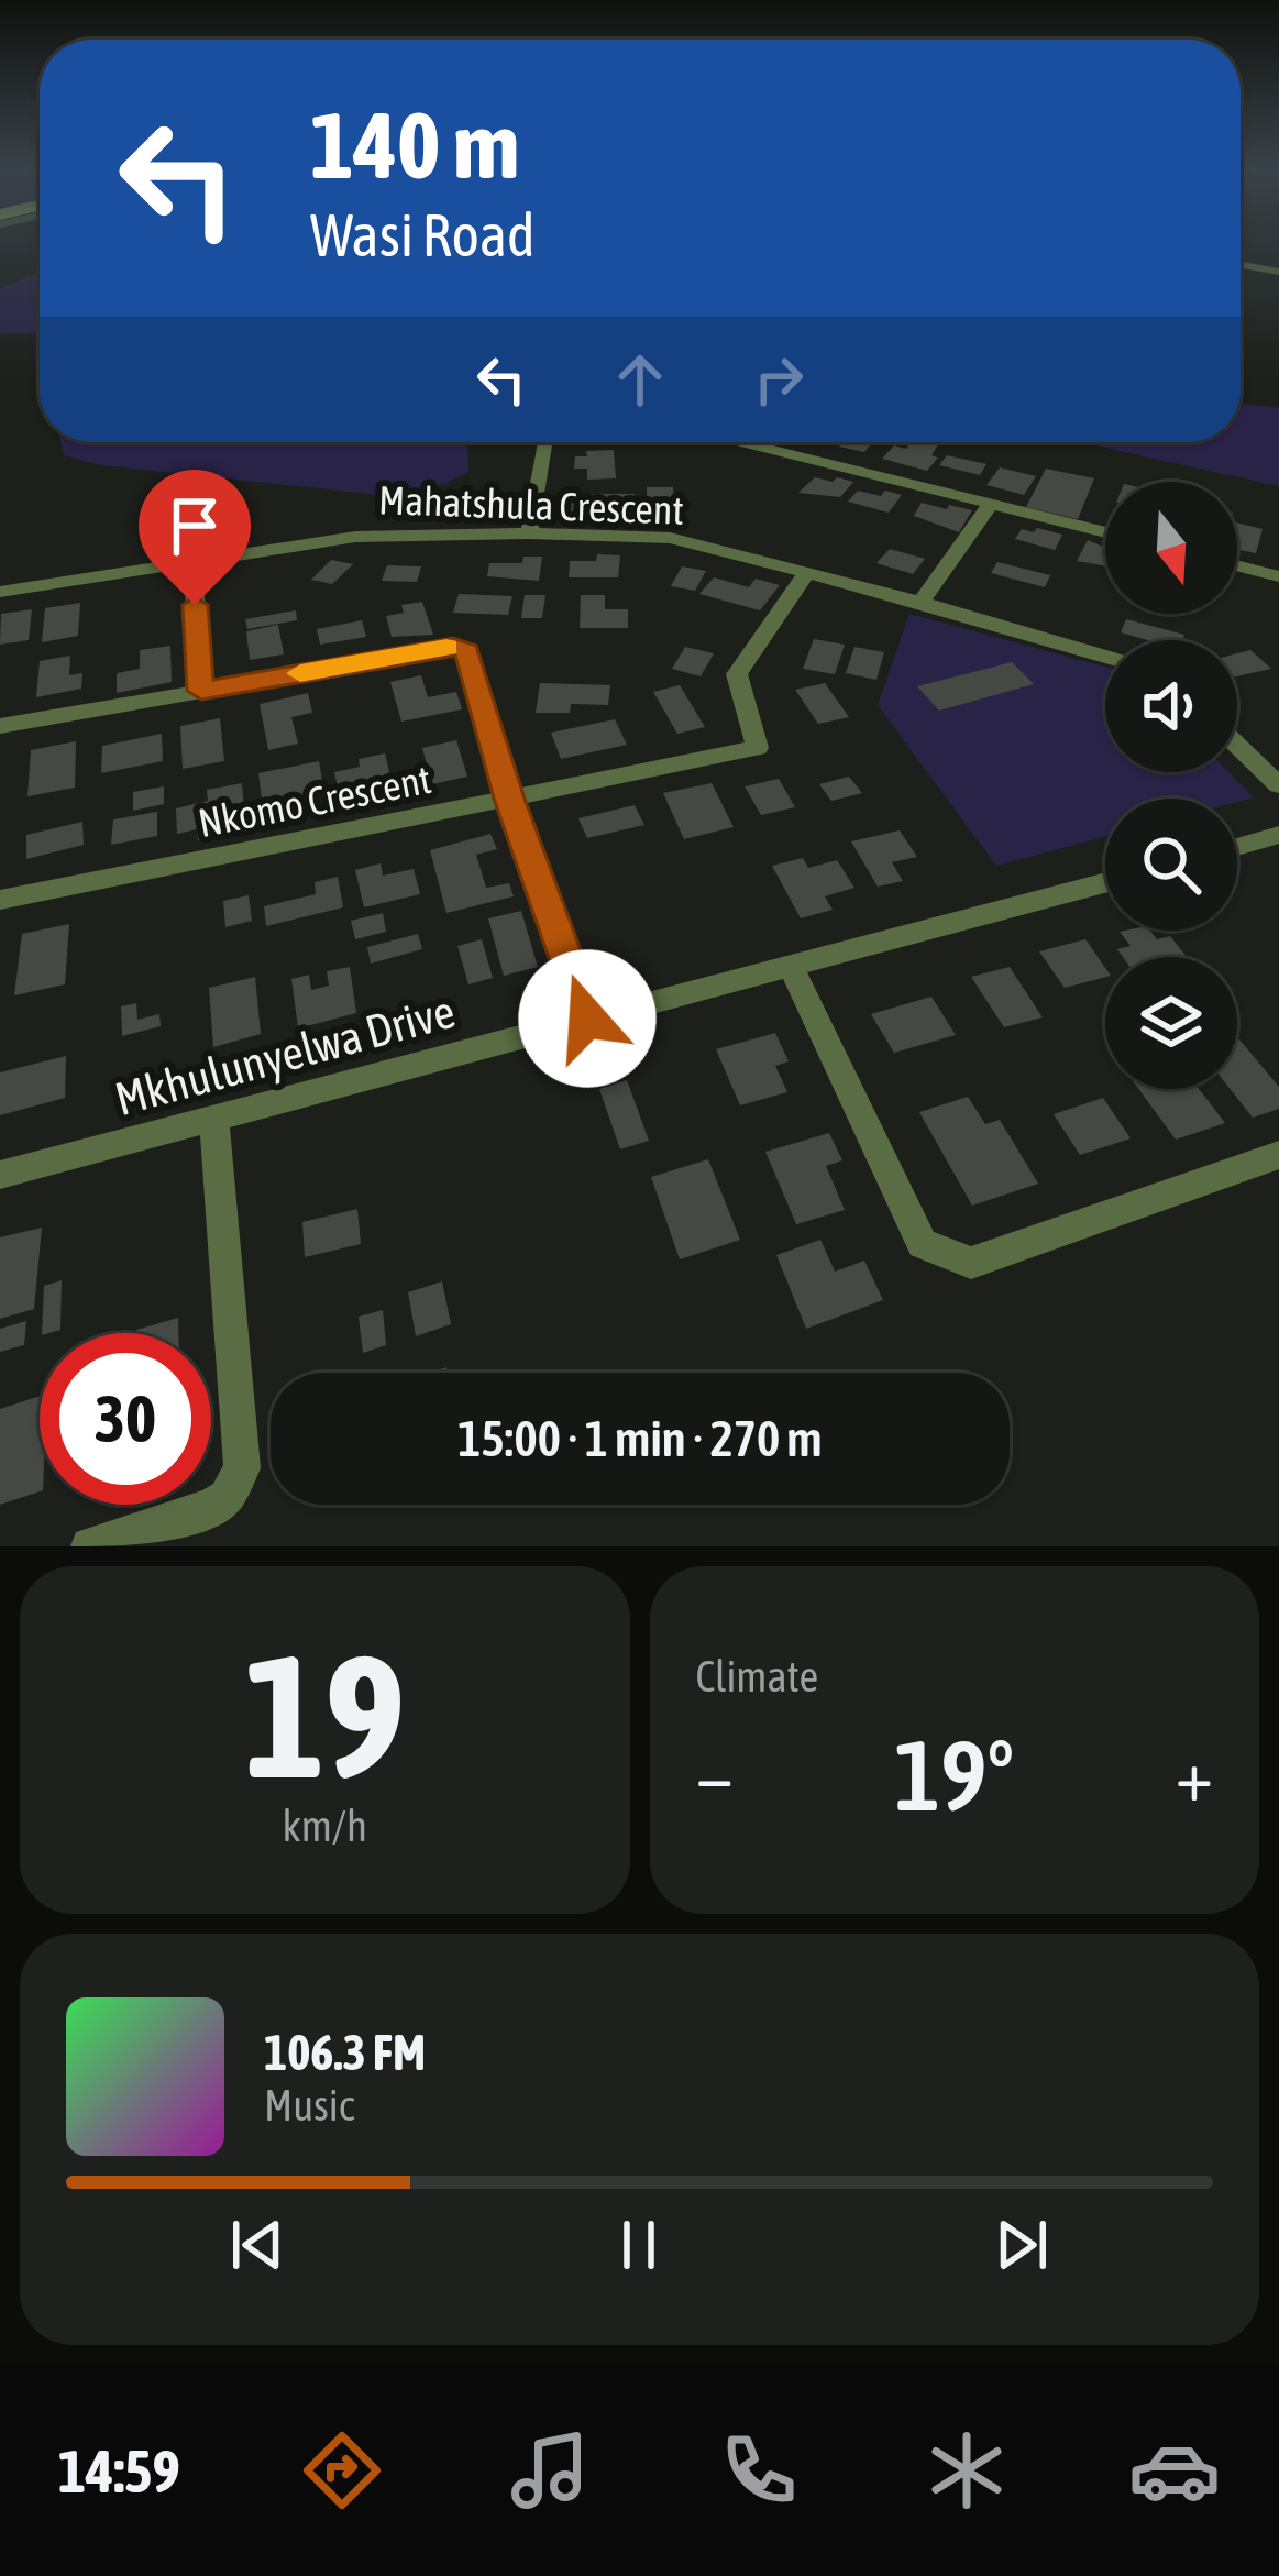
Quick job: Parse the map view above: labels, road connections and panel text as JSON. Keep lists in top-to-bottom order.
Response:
{
  "streets": {
    "street": ["Mahatshula Crescent", "Nkomo Crescent", "Mkhulunyelwa Drive"]
  },
  "crossings": [
    ["Mahatshula Crescent", "Nkomo Crescent"]
  ],
  "north": "bottom",
  "page": {
    "turn": ["140 m", "Wasi Road"],
    "limit": "30",
    "trip": "15:00 · 1 min · 270 m",
    "tile": [
      ["19", "km/h"],
      "Climate"
    ],
    "heat": ["−", "19°", "+"],
    "song": ["106.3 FM", "Music"],
    "tabs": "14:59"
  }
}
